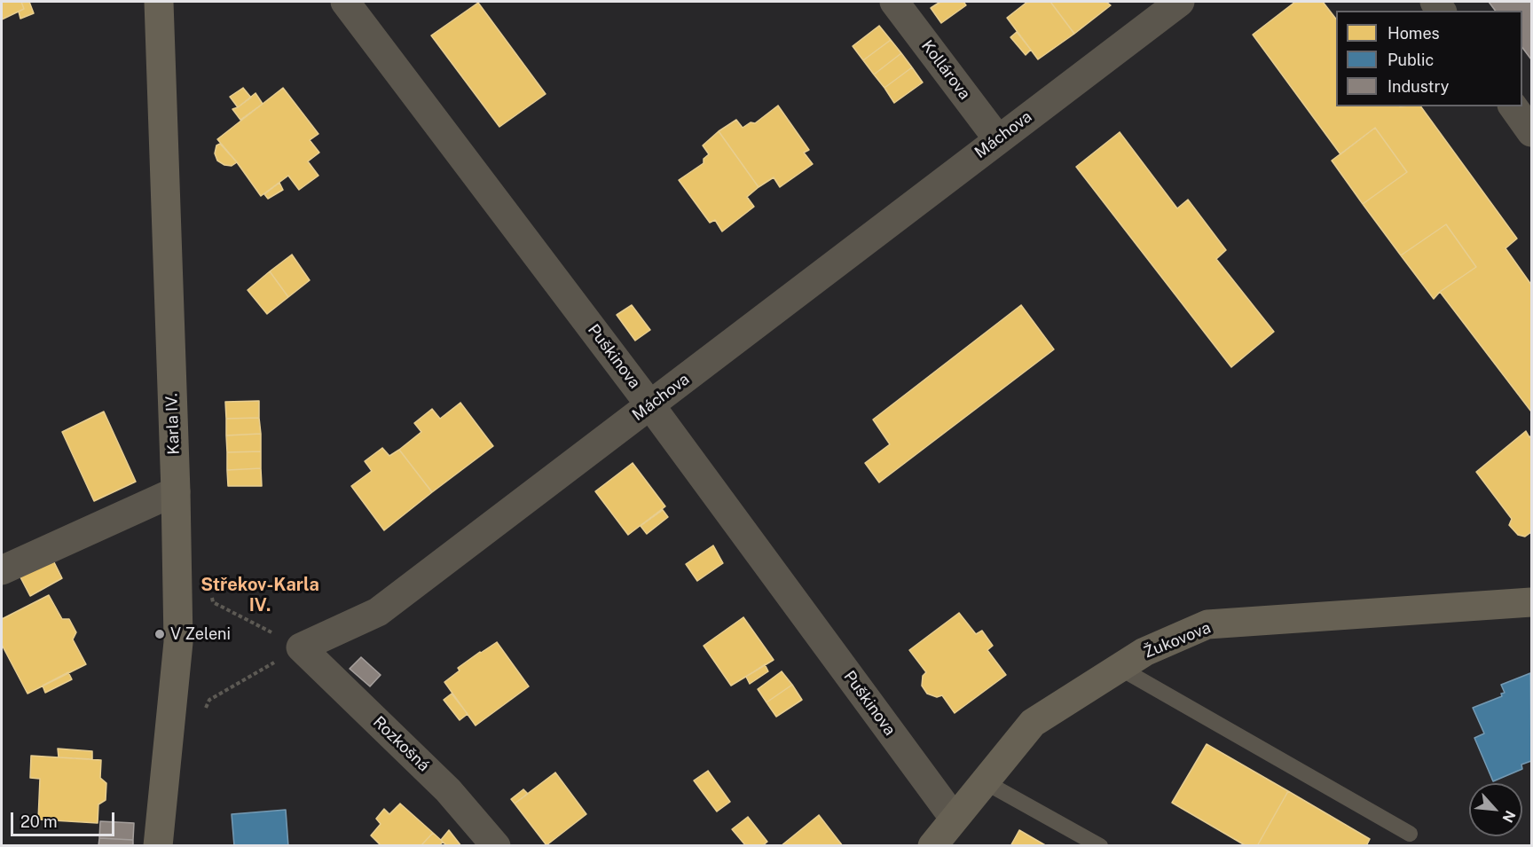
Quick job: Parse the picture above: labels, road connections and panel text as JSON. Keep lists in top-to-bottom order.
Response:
{
  "streets": {
    "street": [
      "Kollárova",
      "Máchova",
      "Puškinova",
      "Karla IV.",
      "Žukovova",
      "Rozkošná"
    ]
  },
  "crossings": [
    ["Kollárova", "Máchova"],
    ["Máchova", "Puškinova"],
    ["Máchova", "Rozkošná"],
    ["Puškinova", "Žukovova"]
  ],
  "districts": ["Střekov-Karla IV."],
  "places": ["V Zeleni"],
  "legend": ["Homes", "Public", "Industry"],
  "scale_bar": "20 m",
  "north": "bottom right"
}
